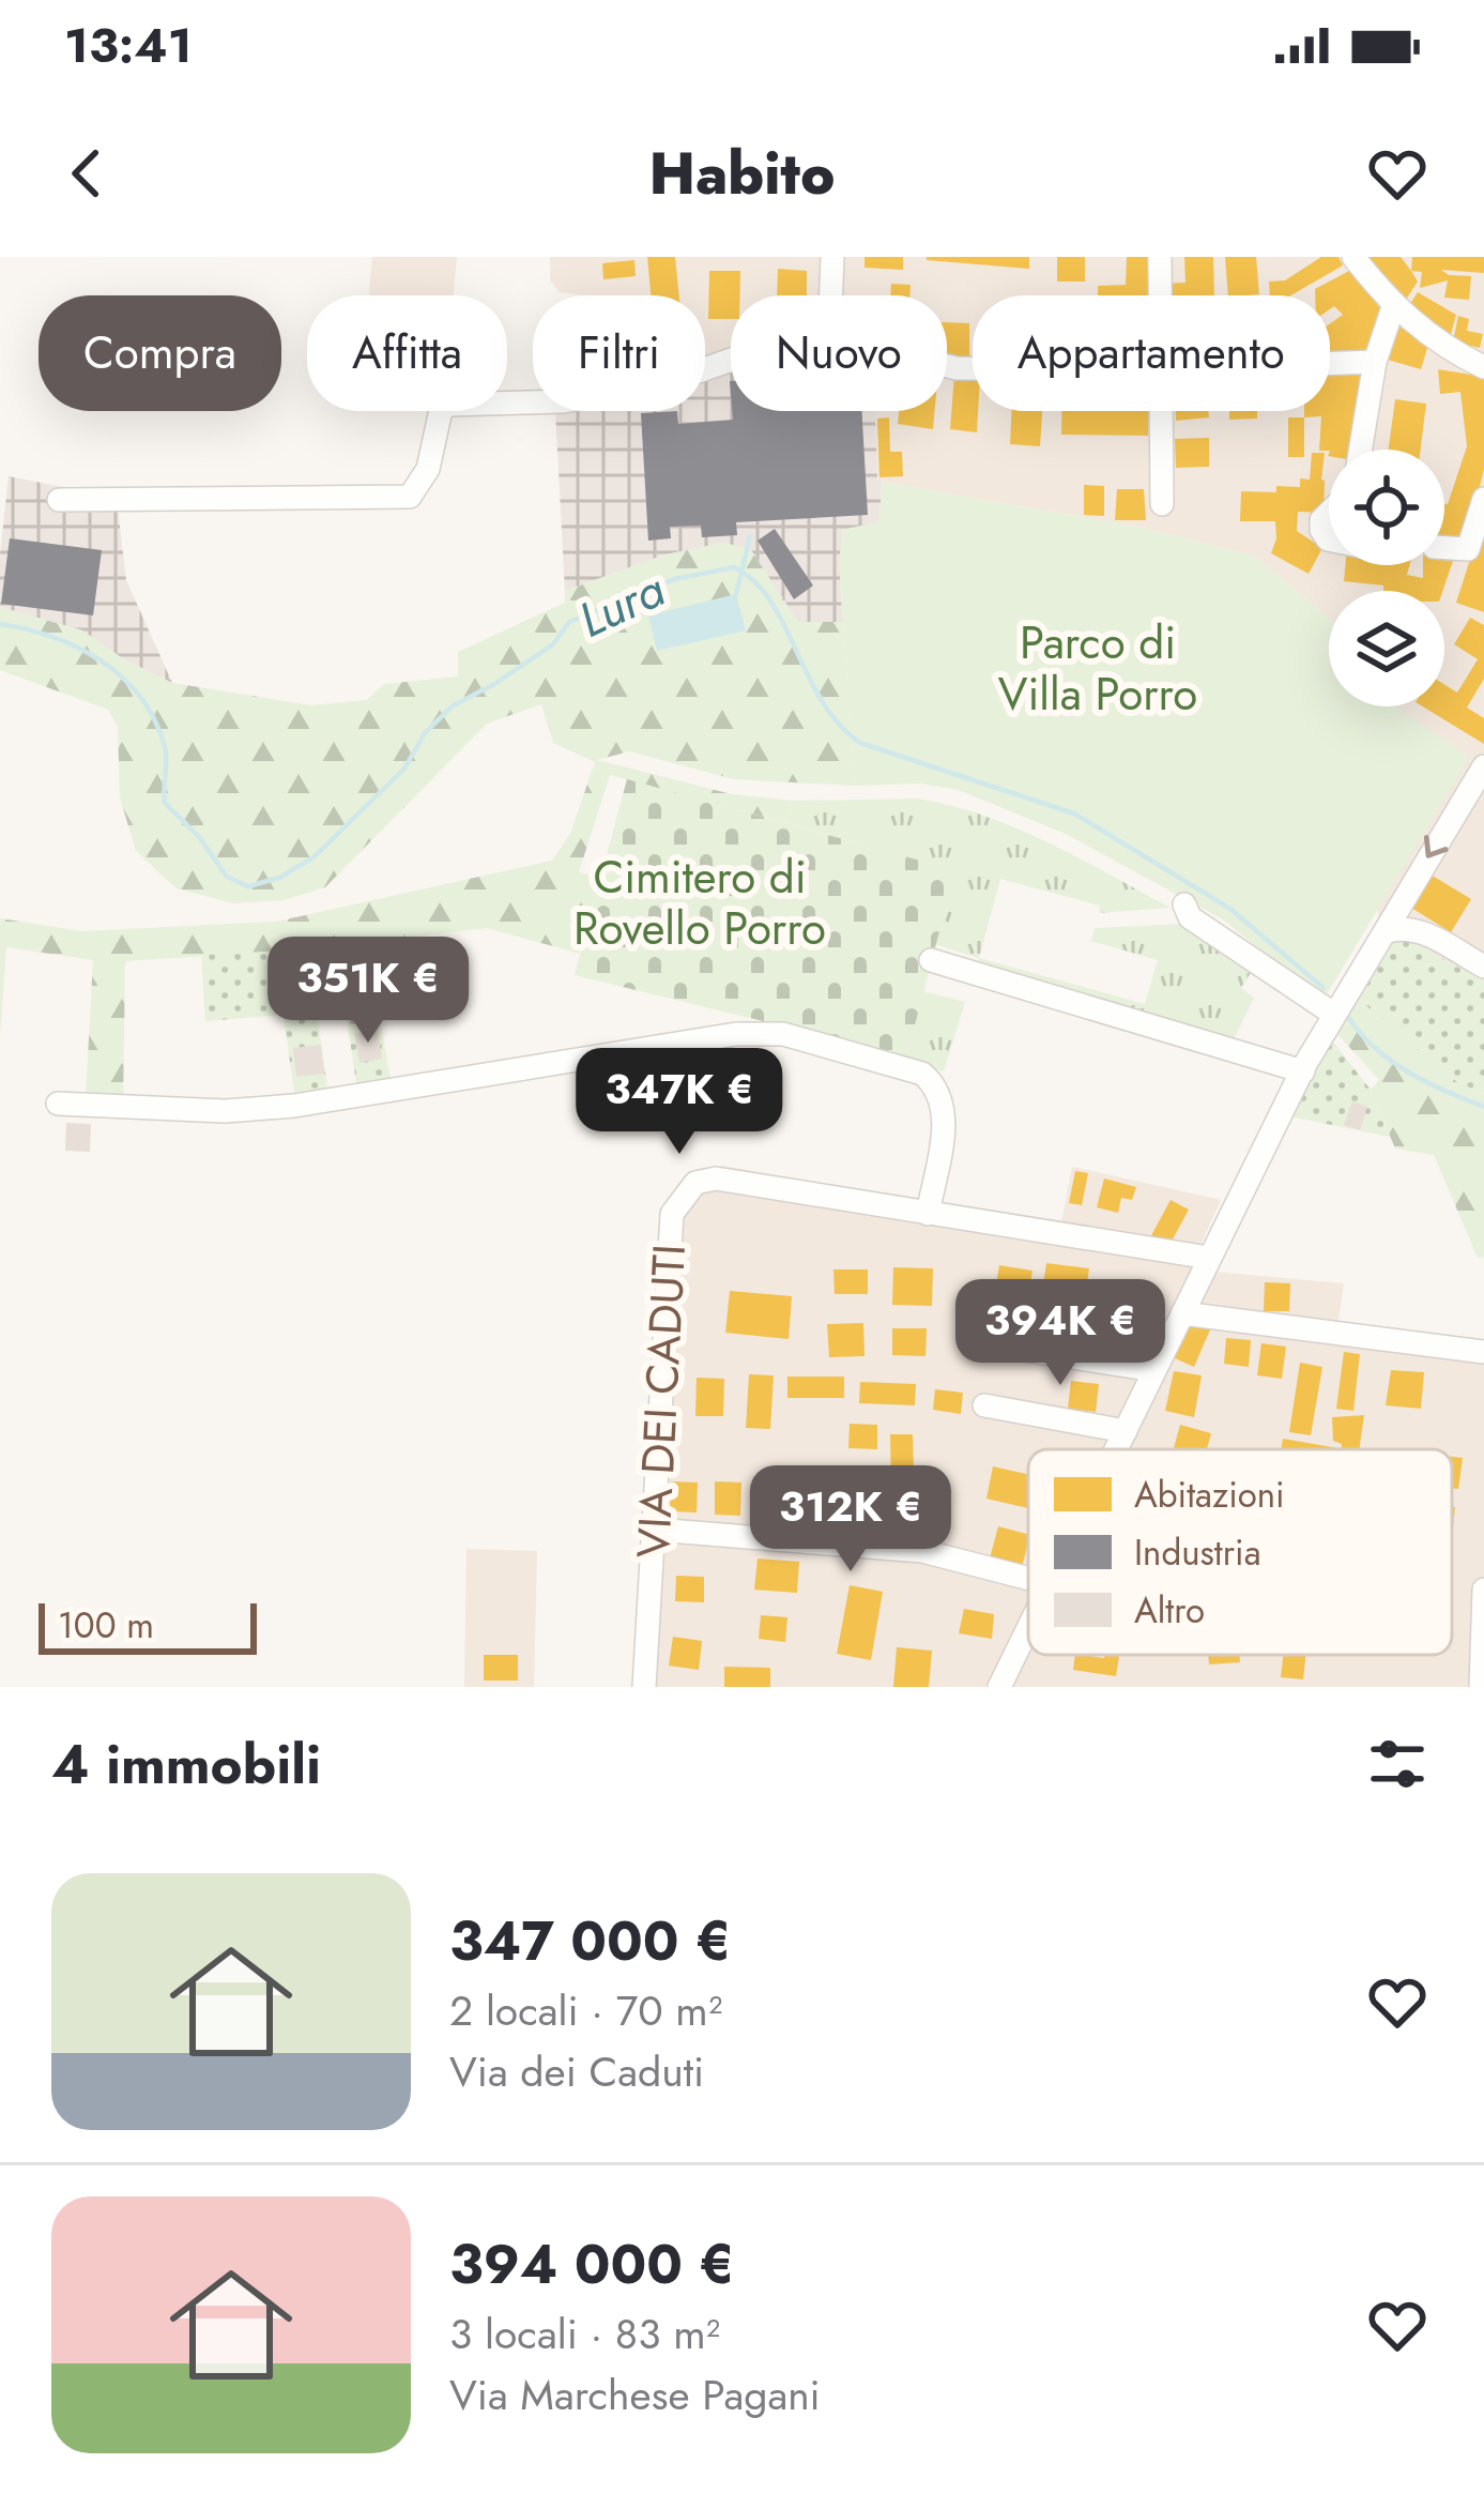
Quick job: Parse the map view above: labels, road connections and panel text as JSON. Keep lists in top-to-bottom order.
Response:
{
  "streets": {
    "street": ["VIA DEI CADUTI"]
  },
  "water": ["Lura"],
  "parks": ["Parco di Villa Porro", "Cimitero di Rovello Porro"],
  "legend": ["Abitazioni", "Industria", "Altro"],
  "scale_bar": "100 m",
  "page": {
    "status": "13:41",
    "header": "Habito",
    "chip": [
      "Compra",
      "Affitta",
      "Filtri",
      "Nuovo",
      "Appartamento"
    ],
    "price": [
      "351K €",
      "347K €",
      "394K €",
      "312K €"
    ],
    "scale": "100 m",
    "heading": "4 immobili",
    "list": [
      {
        "name": "347 000 €",
        "note": "2 locali · 70 m² · Via dei Caduti"
      },
      {
        "name": "394 000 €",
        "note": "3 locali · 83 m² · Via Marchese Pagani"
      }
    ]
  }
}
